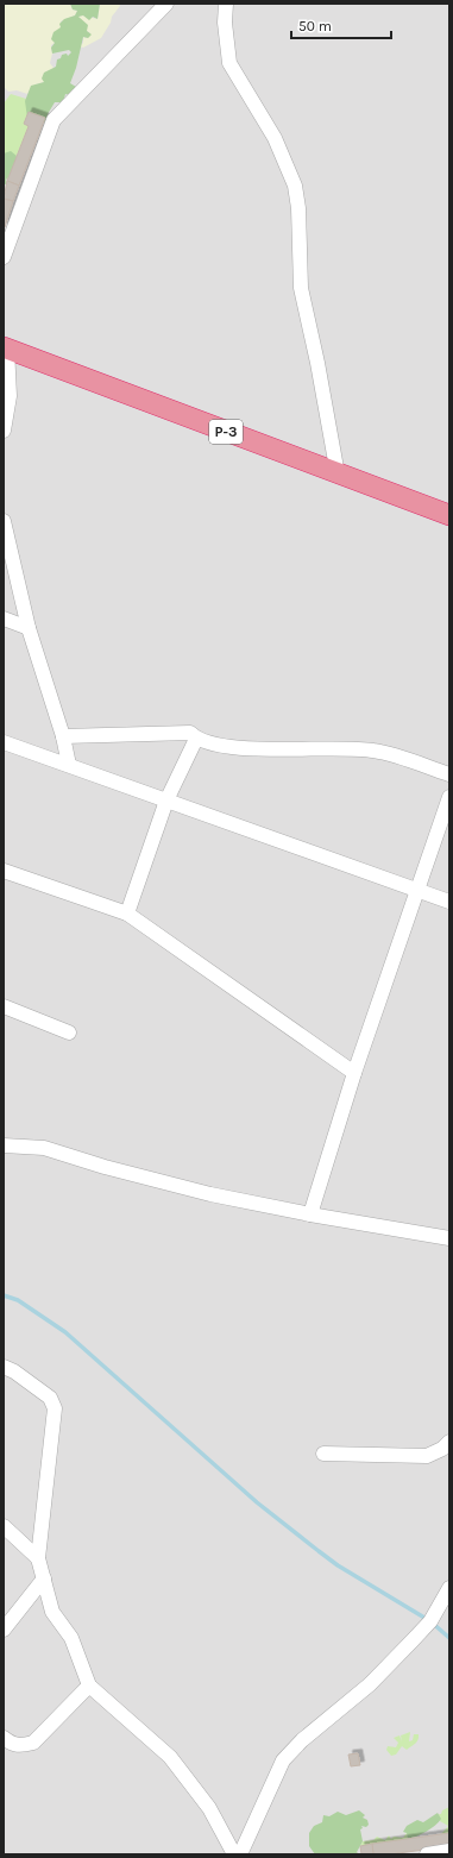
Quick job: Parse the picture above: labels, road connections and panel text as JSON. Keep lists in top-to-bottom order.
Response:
{
  "streets": {
    "highway": ["P-3"]
  },
  "scale_bar": "50 m"
}
